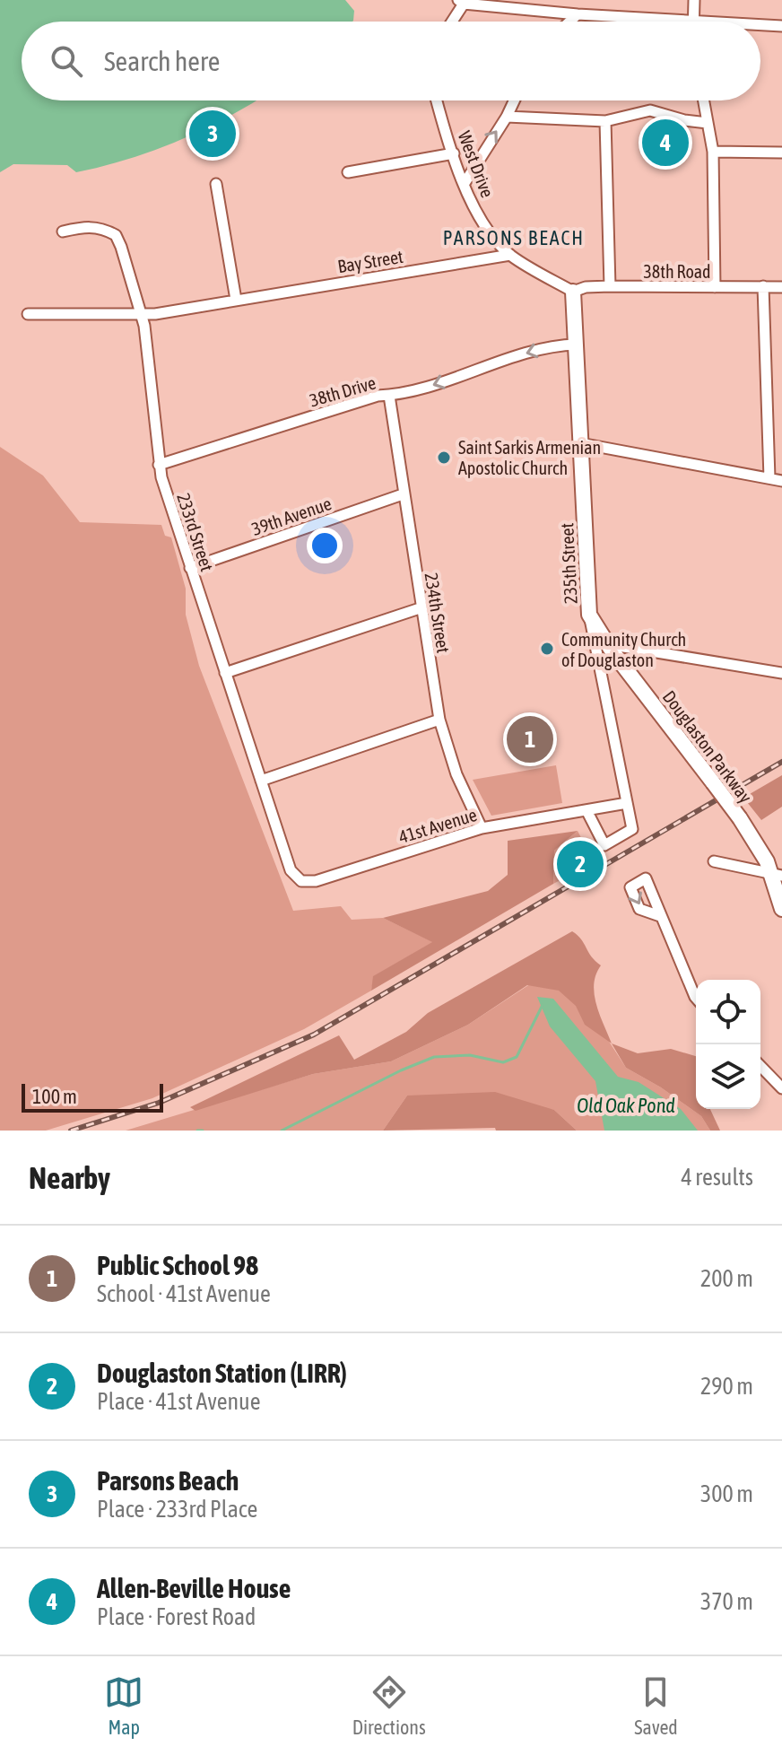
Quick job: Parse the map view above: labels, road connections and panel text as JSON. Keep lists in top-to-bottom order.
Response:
{
  "streets": {
    "main road": ["235th Street", "Douglaston Parkway"],
    "street": [
      "West Drive",
      "Bay Street",
      "38th Road",
      "38th Drive",
      "39th Avenue",
      "233rd Street",
      "234th Street",
      "41st Avenue"
    ]
  },
  "crossings": [
    ["West Drive", "Bay Street"],
    ["West Drive", "38th Road"],
    ["West Drive", "235th Street"],
    ["38th Road", "235th Street"],
    ["38th Drive", "233rd Street"],
    ["38th Drive", "235th Street"],
    ["38th Drive", "234th Street"],
    ["39th Avenue", "233rd Street"],
    ["39th Avenue", "234th Street"],
    ["233rd Street", "41st Avenue"],
    ["235th Street", "Douglaston Parkway"],
    ["235th Street", "41st Avenue"],
    ["234th Street", "41st Avenue"]
  ],
  "one_way": ["38th Drive"],
  "districts": ["PARSONS BEACH"],
  "water": ["Old Oak Pond"],
  "places": ["Saint Sarkis Armenian Apostolic Church", "Community Church of Douglaston"],
  "scale_bar": "100 m",
  "page": {
    "search": "Search here",
    "pins": [
      "3",
      "4",
      "1",
      "2"
    ],
    "scale": "100 m",
    "heading": ["Nearby", "4 results"],
    "list": [
      {
        "mark": "1",
        "name": "Public School 98",
        "note": "School · 41st Avenue",
        "value": "200 m"
      },
      {
        "mark": "2",
        "name": "Douglaston Station (LIRR)",
        "note": "Place · 41st Avenue",
        "value": "290 m"
      },
      {
        "mark": "3",
        "name": "Parsons Beach",
        "note": "Place · 233rd Place",
        "value": "300 m"
      },
      {
        "mark": "4",
        "name": "Allen-Beville House",
        "note": "Place · Forest Road",
        "value": "370 m"
      }
    ],
    "nav": ["Map", "Directions", "Saved"]
  }
}
